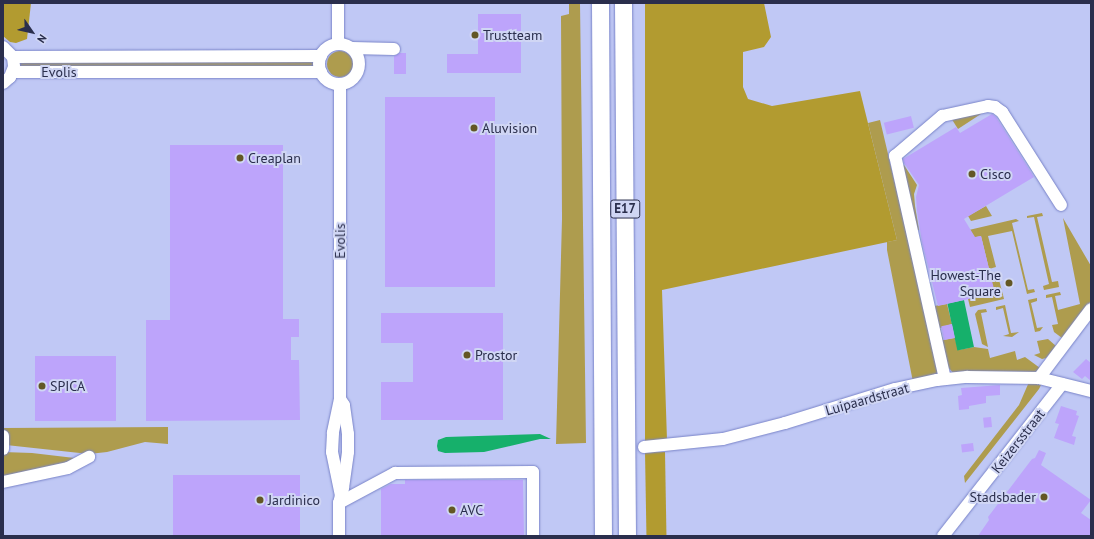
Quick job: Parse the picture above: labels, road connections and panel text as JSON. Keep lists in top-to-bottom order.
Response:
{
  "streets": {
    "highway": ["E17"],
    "street": ["Evolis", "Luipaardstraat", "Keizersstraat"]
  },
  "crossings": [
    ["Luipaardstraat", "Keizersstraat"]
  ],
  "places": [
    "Trustteam",
    "Aluvision",
    "Creaplan",
    "Cisco",
    "Howest-The Square",
    "Prostor",
    "SPICA",
    "Stadsbader",
    "Jardinico",
    "AVC"
  ],
  "north": "bottom right"
}
